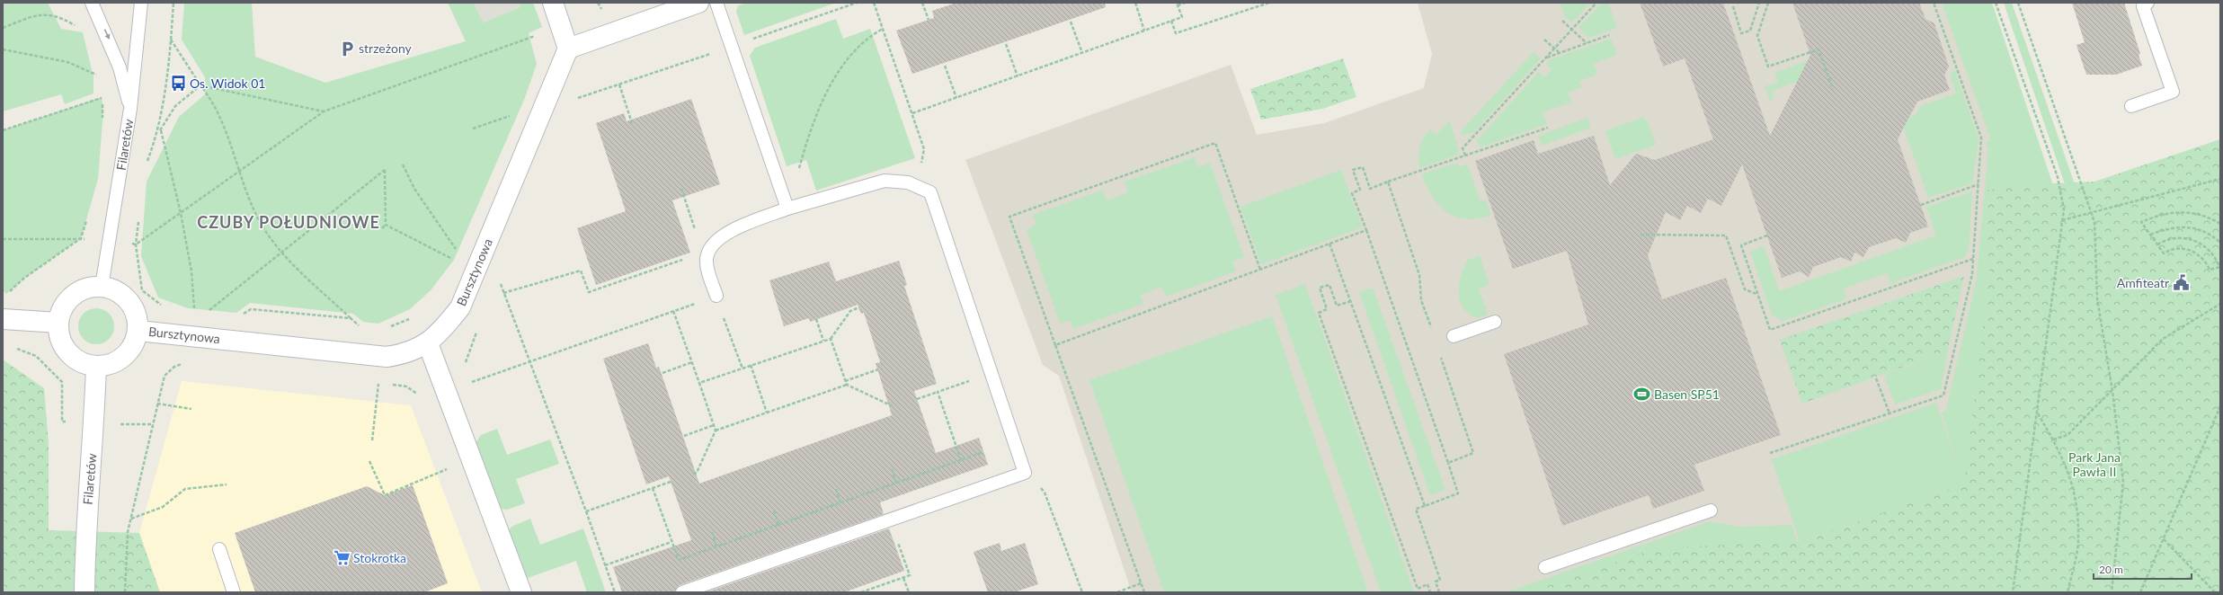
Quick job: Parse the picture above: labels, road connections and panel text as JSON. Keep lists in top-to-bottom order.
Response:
{
  "streets": {
    "street": ["Filaretów", "Bursztynowa"]
  },
  "crossings": [
    ["Filaretów", "Bursztynowa"]
  ],
  "districts": ["CZUBY POŁUDNIOWE"],
  "parks": ["Park Jana Pawła II"],
  "places": {
    "parking": ["strzeżony"],
    "bus stop": ["Os. Widok 01"],
    "public building": ["Amfiteatr"],
    "sports": ["Basen SP51"],
    "supermarket": ["Stokrotka"]
  },
  "scale_bar": "20 m"
}
